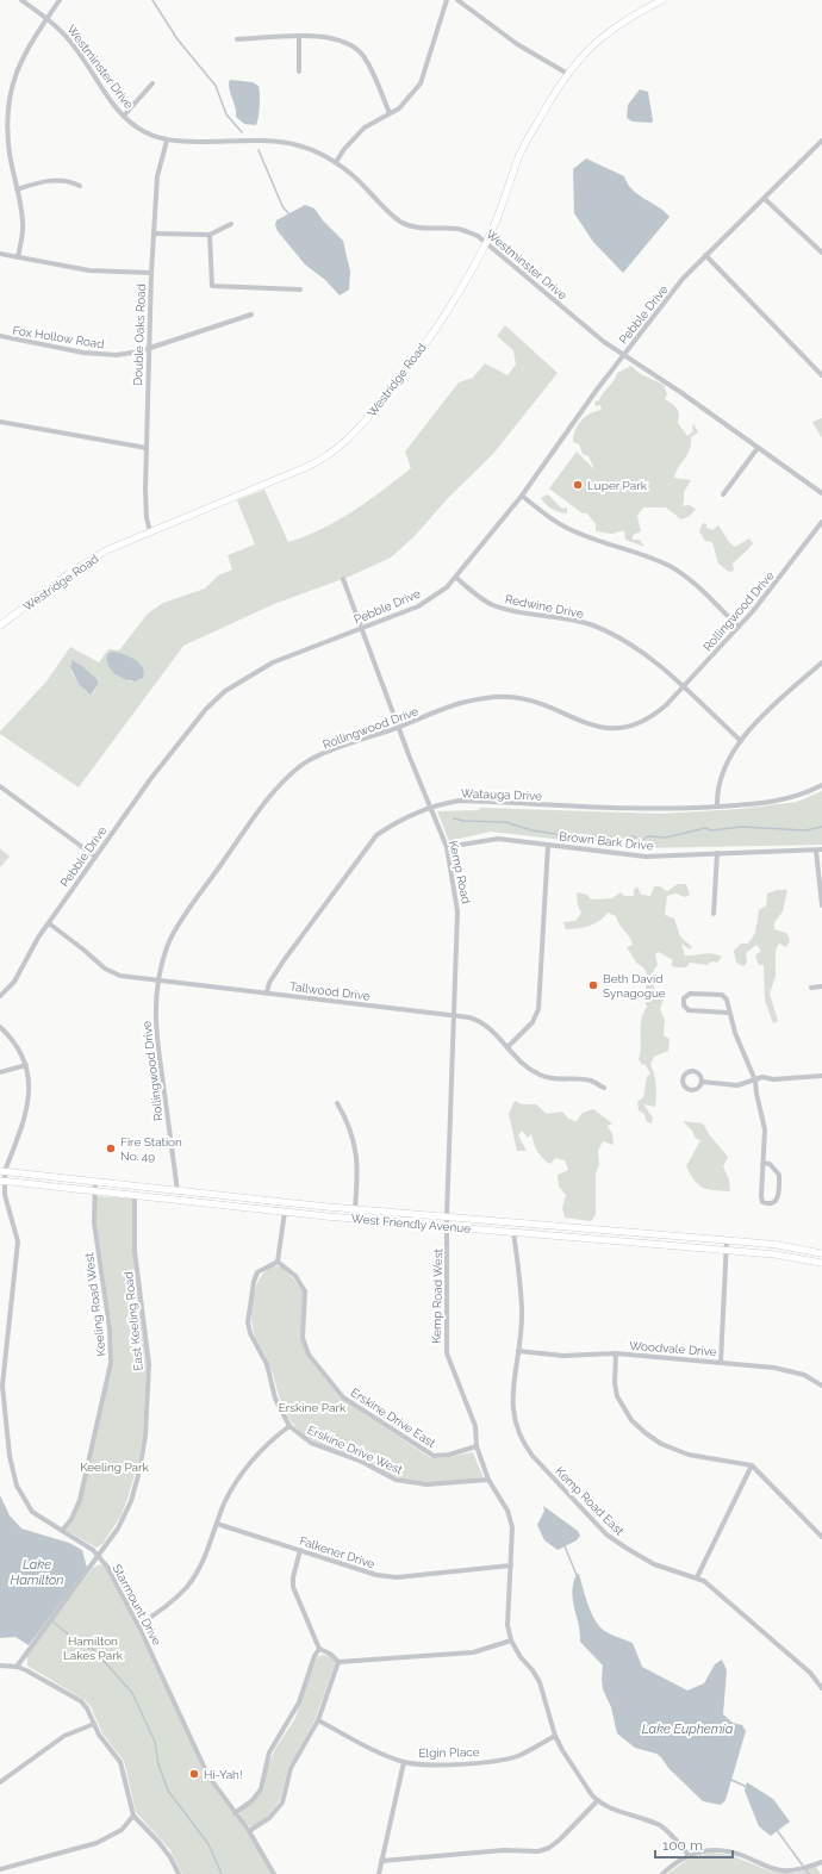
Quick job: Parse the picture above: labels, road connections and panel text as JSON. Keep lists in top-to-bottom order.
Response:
{
  "streets": {
    "main road": ["Westridge Road", "West Friendly Avenue"],
    "street": [
      "Westminster Drive",
      "Pebble Drive",
      "Double Oaks Road",
      "Fox Hollow Road",
      "Redwine Drive",
      "Rollingwood Drive",
      "Watauga Drive",
      "Brown Bark Drive",
      "Kemp Road",
      "Tallwood Drive",
      "Kemp Road West",
      "Keeling Road West",
      "East Keeling Road",
      "Woodvale Drive",
      "Erskine Drive East",
      "Erskine Drive West",
      "Kemp Road East",
      "Falkener Drive",
      "Starmount Drive",
      "Elgin Place"
    ]
  },
  "crossings": [
    ["Westminster Drive", "Pebble Drive"],
    ["Westminster Drive", "Double Oaks Road"],
    ["Westminster Drive", "Westridge Road"],
    ["Pebble Drive", "Redwine Drive"],
    ["Pebble Drive", "Kemp Road"],
    ["Pebble Drive", "Tallwood Drive"],
    ["Double Oaks Road", "Fox Hollow Road"],
    ["Double Oaks Road", "Westridge Road"],
    ["Redwine Drive", "Rollingwood Drive"],
    ["Rollingwood Drive", "Kemp Road"],
    ["Rollingwood Drive", "Tallwood Drive"],
    ["Rollingwood Drive", "West Friendly Avenue"],
    ["Watauga Drive", "Kemp Road"],
    ["Watauga Drive", "Tallwood Drive"],
    ["Brown Bark Drive", "Kemp Road"],
    ["Kemp Road", "Tallwood Drive"],
    ["Kemp Road", "West Friendly Avenue"],
    ["Kemp Road", "Kemp Road West"],
    ["West Friendly Avenue", "Kemp Road West"],
    ["West Friendly Avenue", "Keeling Road West"],
    ["West Friendly Avenue", "East Keeling Road"],
    ["West Friendly Avenue", "Kemp Road East"],
    ["West Friendly Avenue", "Starmount Drive"],
    ["Kemp Road West", "Erskine Drive East"],
    ["Kemp Road West", "Erskine Drive West"],
    ["Kemp Road West", "Falkener Drive"],
    ["Kemp Road West", "Elgin Place"],
    ["Keeling Road West", "Starmount Drive"],
    ["East Keeling Road", "Starmount Drive"],
    ["Woodvale Drive", "Kemp Road East"],
    ["Erskine Drive East", "Erskine Drive West"]
  ],
  "water": ["Lake Hamilton", "Lake Euphemia"],
  "parks": ["Erskine Park", "Keeling Park", "Hamilton Lakes Park"],
  "places": [
    "Luper Park",
    "Beth David Synagogue",
    "Fire Station No. 49",
    "Hi-Yah!"
  ],
  "scale_bar": "100 m"
}
